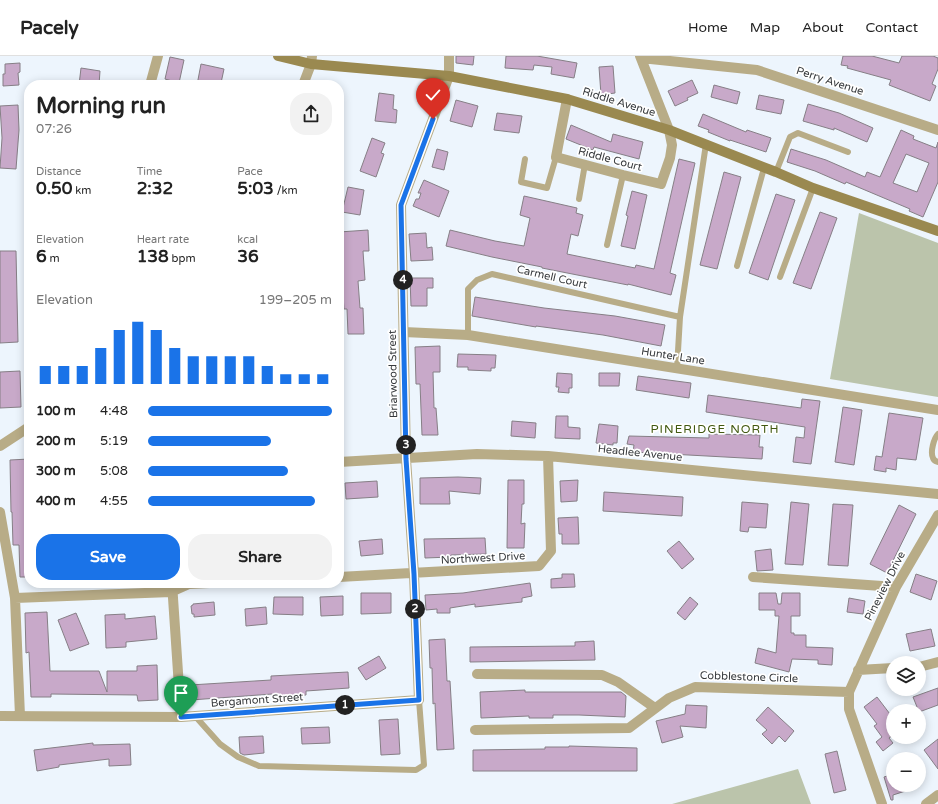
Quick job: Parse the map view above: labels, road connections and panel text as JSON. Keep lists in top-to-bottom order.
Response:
{
  "streets": {
    "street": [
      "Perry Avenue",
      "Riddle Avenue",
      "Riddle Court",
      "Hunter Lane",
      "Briarwood Street",
      "Headlee Avenue",
      "Northwest Drive",
      "Pineview Drive",
      "Cobblestone Circle",
      "Bergamont Street"
    ],
    "lane": ["Carmell Court"]
  },
  "crossings": [
    ["Riddle Avenue", "Riddle Court"],
    ["Riddle Avenue", "Briarwood Street"],
    ["Carmell Court", "Hunter Lane"],
    ["Hunter Lane", "Briarwood Street"],
    ["Briarwood Street", "Headlee Avenue"],
    ["Briarwood Street", "Northwest Drive"],
    ["Briarwood Street", "Bergamont Street"],
    ["Headlee Avenue", "Northwest Drive"],
    ["Pineview Drive", "Cobblestone Circle"]
  ],
  "districts": ["PINERIDGE NORTH"],
  "page": {
    "header": "Pacely",
    "nav": [
      "Home",
      "Map",
      "About",
      "Contact"
    ],
    "heading": ["Morning run", "07:26"],
    "stats": [
      ["Distance", "0.50 km"],
      ["Time", "2:32"],
      ["Pace", "5:03 /km"],
      ["Elevation", "6 m"],
      ["Heart rate", "138 bpm"],
      ["kcal", "36"]
    ],
    "pins": [
      "4",
      "3",
      "2",
      "1"
    ],
    "chart": ["Elevation", "199–205 m"],
    "list": [
      {
        "name": "100 m",
        "note": "4:48"
      },
      {
        "name": "200 m",
        "note": "5:19"
      },
      {
        "name": "300 m",
        "note": "5:08"
      },
      {
        "name": "400 m",
        "note": "4:55"
      }
    ],
    "buttons": ["Save", "Share"],
    "map_buttons": ["+", "−"]
  }
}
